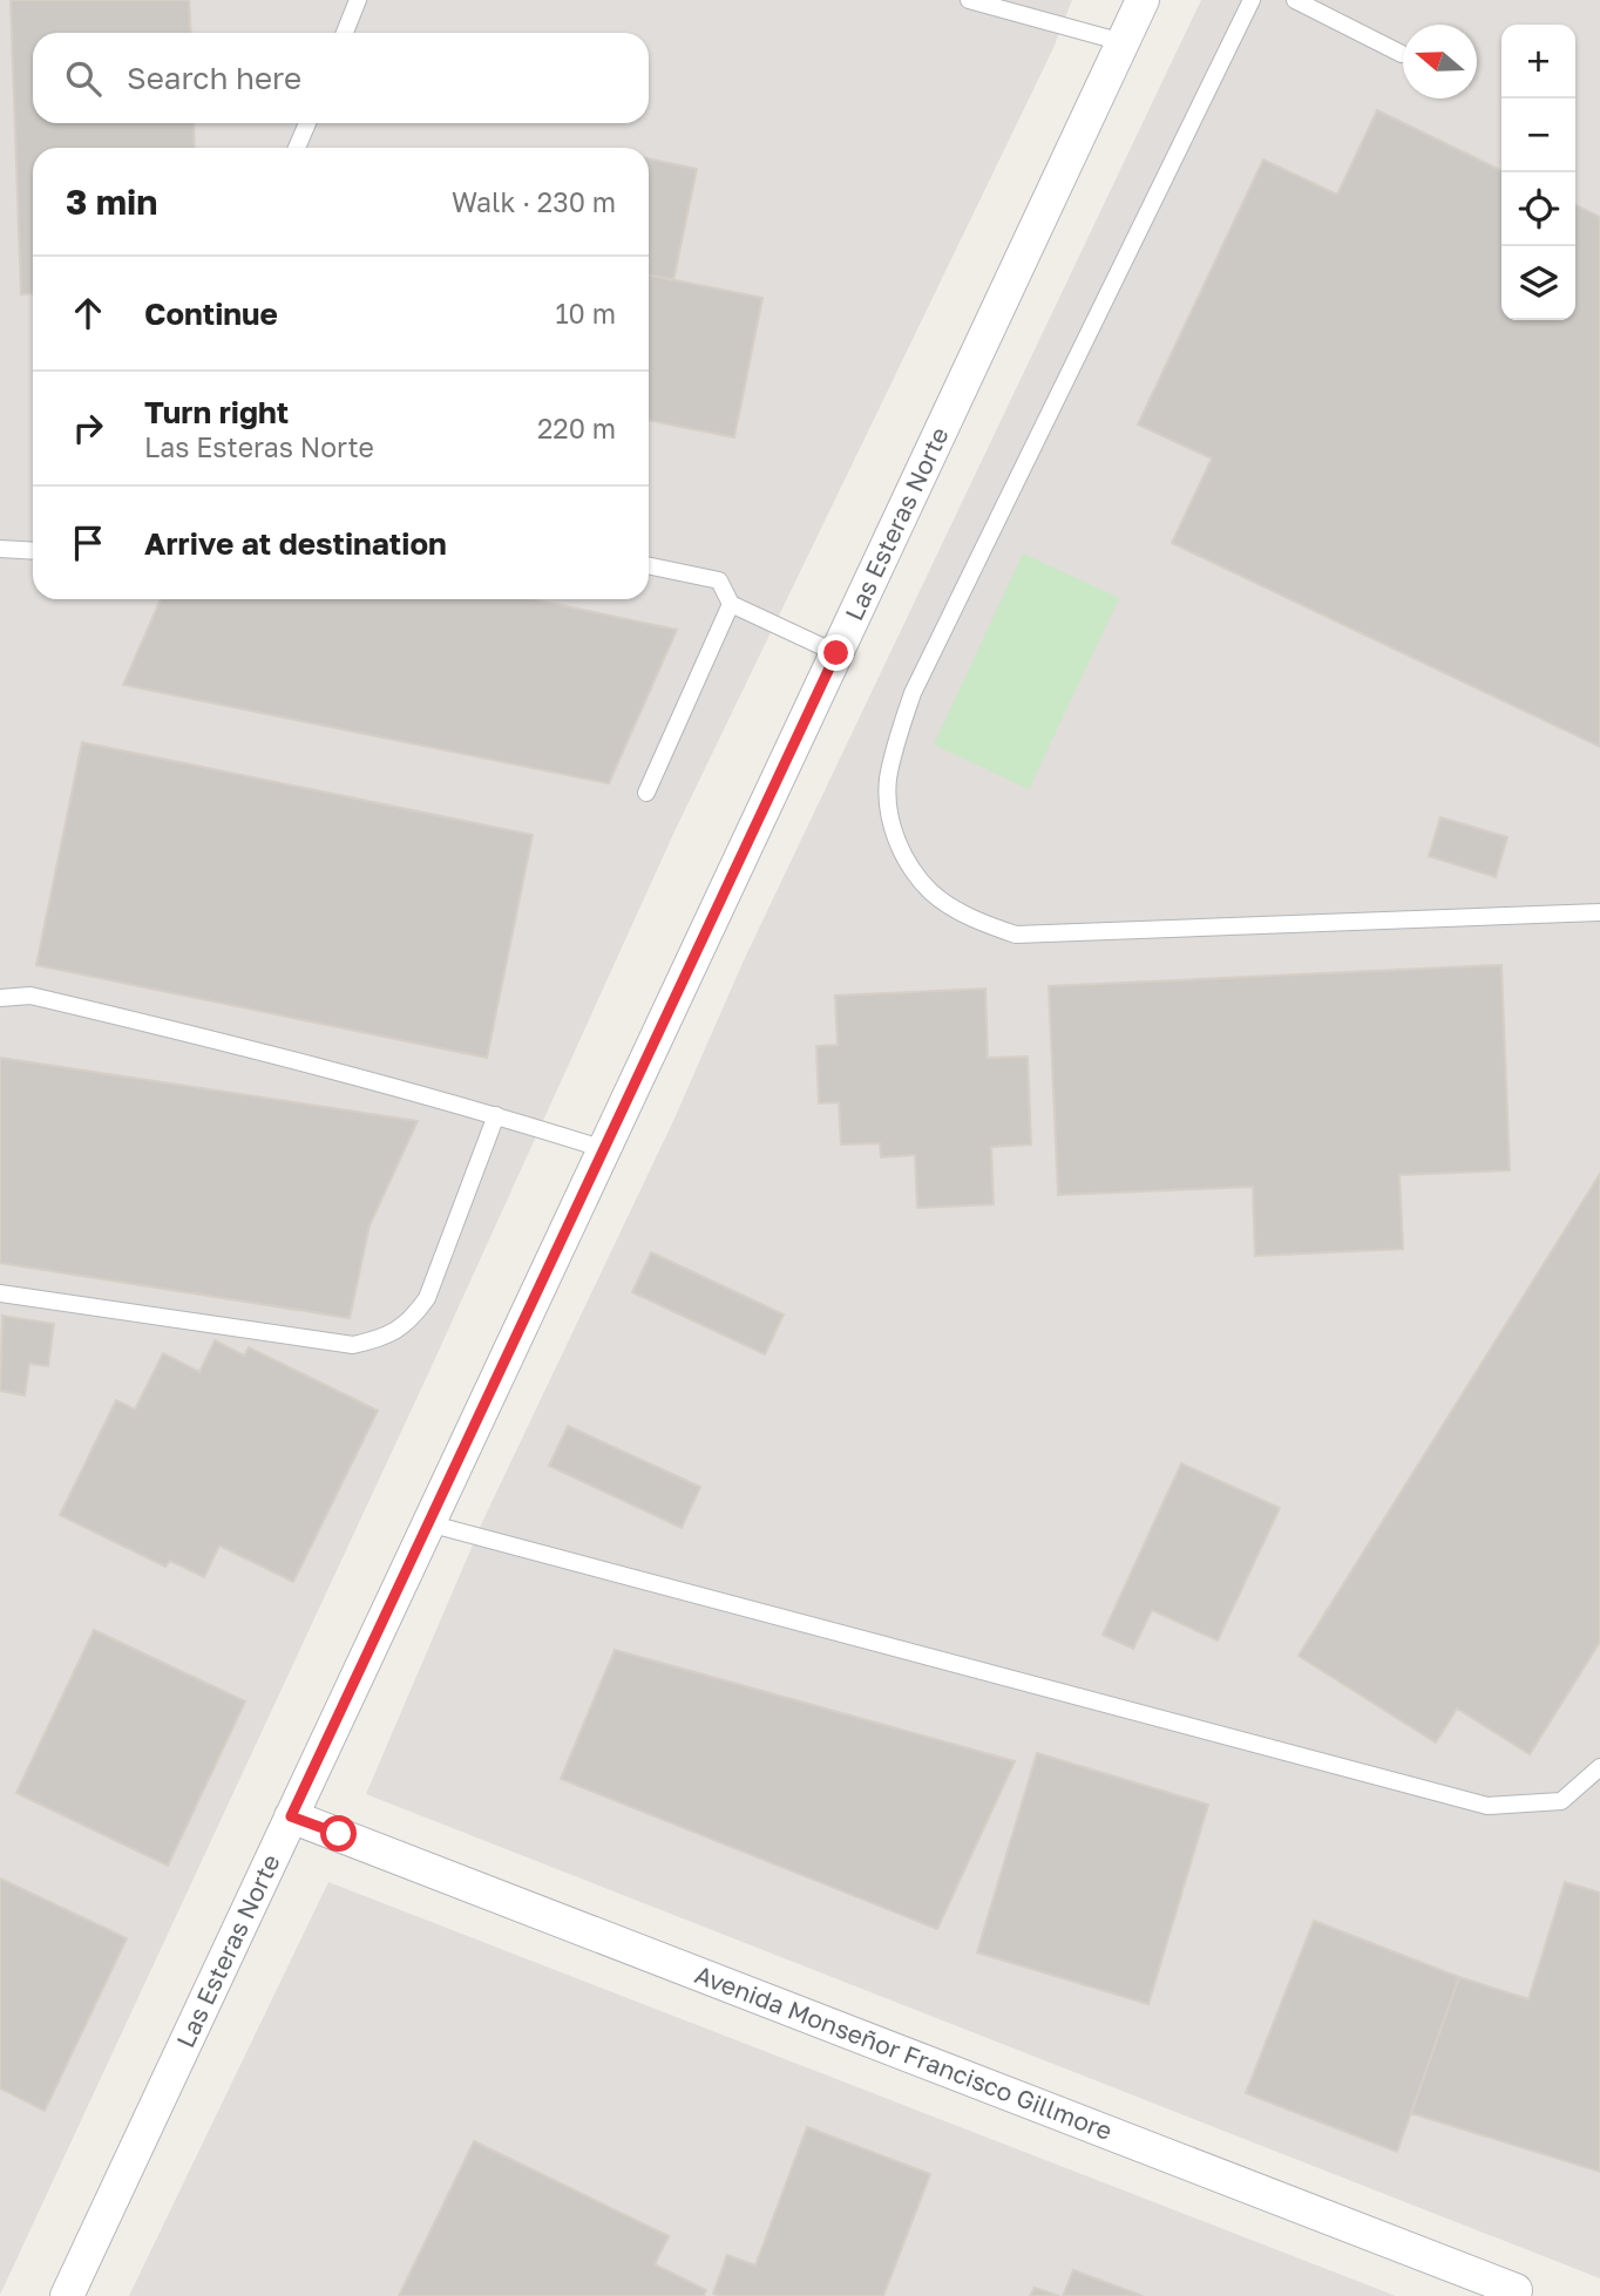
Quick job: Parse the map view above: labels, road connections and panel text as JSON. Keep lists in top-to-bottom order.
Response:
{
  "streets": {
    "street": ["Las Esteras Norte", "Avenida Monseñor Francisco Gillmore"]
  },
  "crossings": [
    ["Las Esteras Norte", "Avenida Monseñor Francisco Gillmore"]
  ],
  "north": "left",
  "page": {
    "map_buttons": ["+", "−"],
    "search": "Search here",
    "heading": ["3 min", "Walk · 230 m"],
    "list": [
      ["Continue", "10 m"],
      ["Turn right", "Las Esteras Norte", "220 m"],
      "Arrive at destination"
    ]
  }
}
